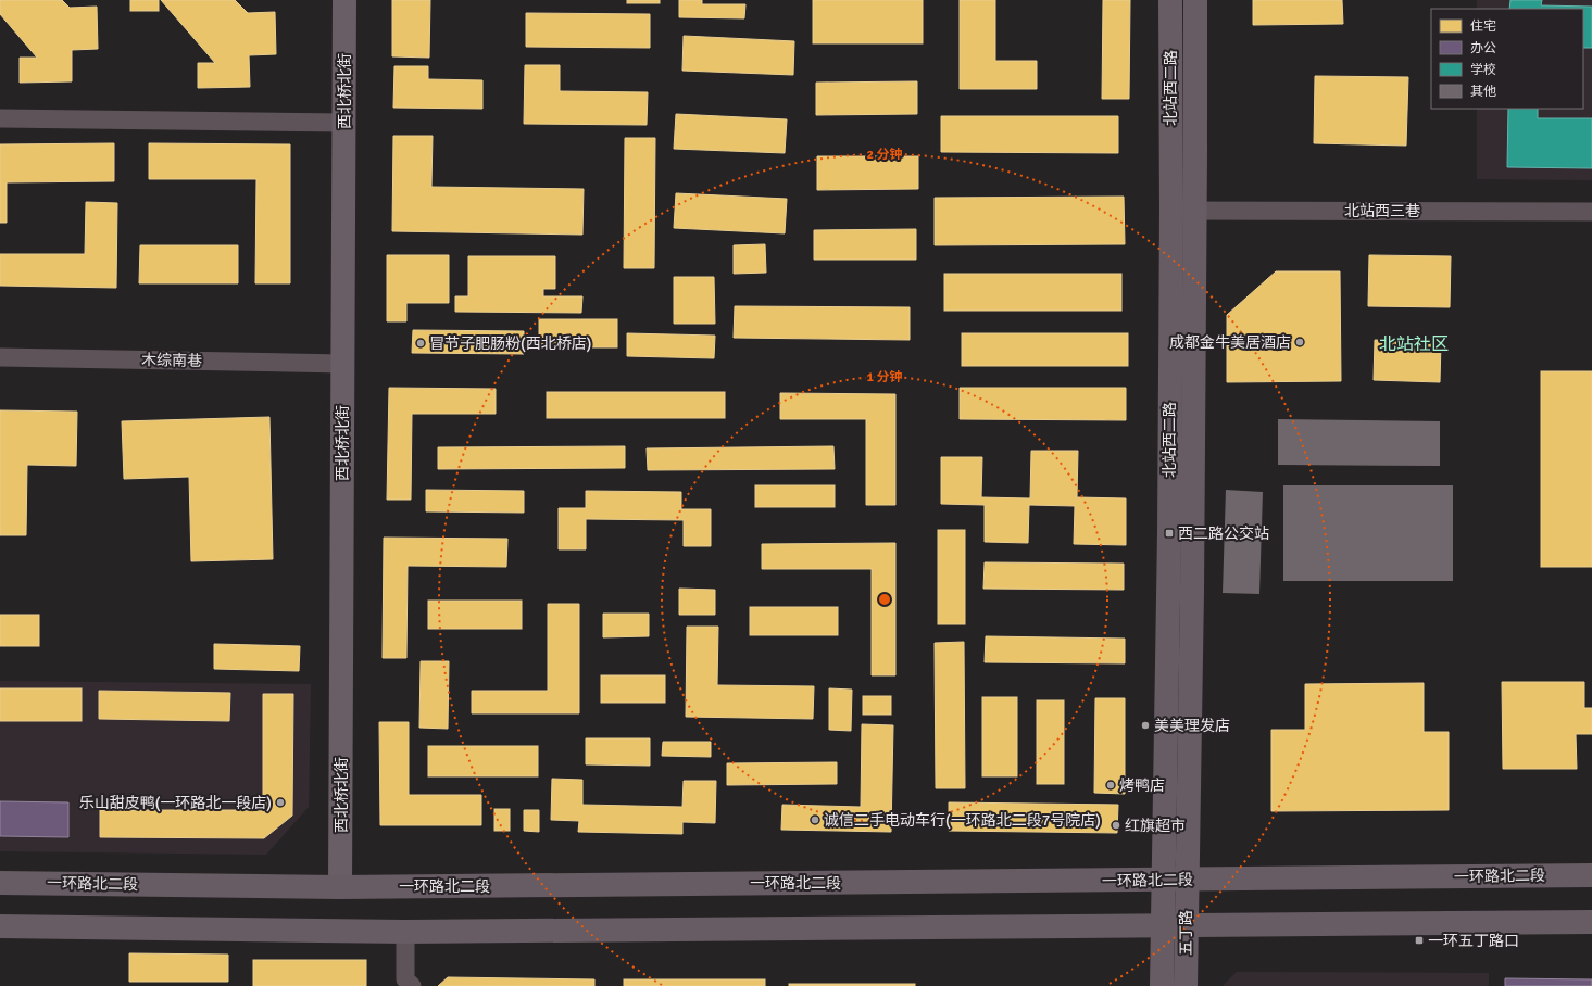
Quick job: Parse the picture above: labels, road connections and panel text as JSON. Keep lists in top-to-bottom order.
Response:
{
  "streets": {
    "main road": ["北站西二路", "一环路北二段", "五丁路"],
    "street": ["西北桥北街", "北站西三巷", "木综南巷"]
  },
  "crossings": [
    ["北站西二路", "北站西三巷"],
    ["北站西二路", "一环路北二段"],
    ["北站西二路", "五丁路"],
    ["西北桥北街", "木综南巷"],
    ["西北桥北街", "一环路北二段"],
    ["一环路北二段", "五丁路"]
  ],
  "districts": ["北站社区"],
  "places": {
    "other": [
      "成都金牛美居酒店",
      "冒节子肥肠粉(西北桥店)",
      "美美理发店",
      "烤鸭店",
      "乐山甜皮鸭(一环路北一段店)",
      "诚信二手电动车行(一环路北二段7号院店)",
      "红旗超市"
    ],
    "transit": ["西二路公交站", "一环五丁路口"]
  },
  "legend": [
    "住宅",
    "办公",
    "学校",
    "其他"
  ],
  "rings": ["2 分钟", "1 分钟"]
}
